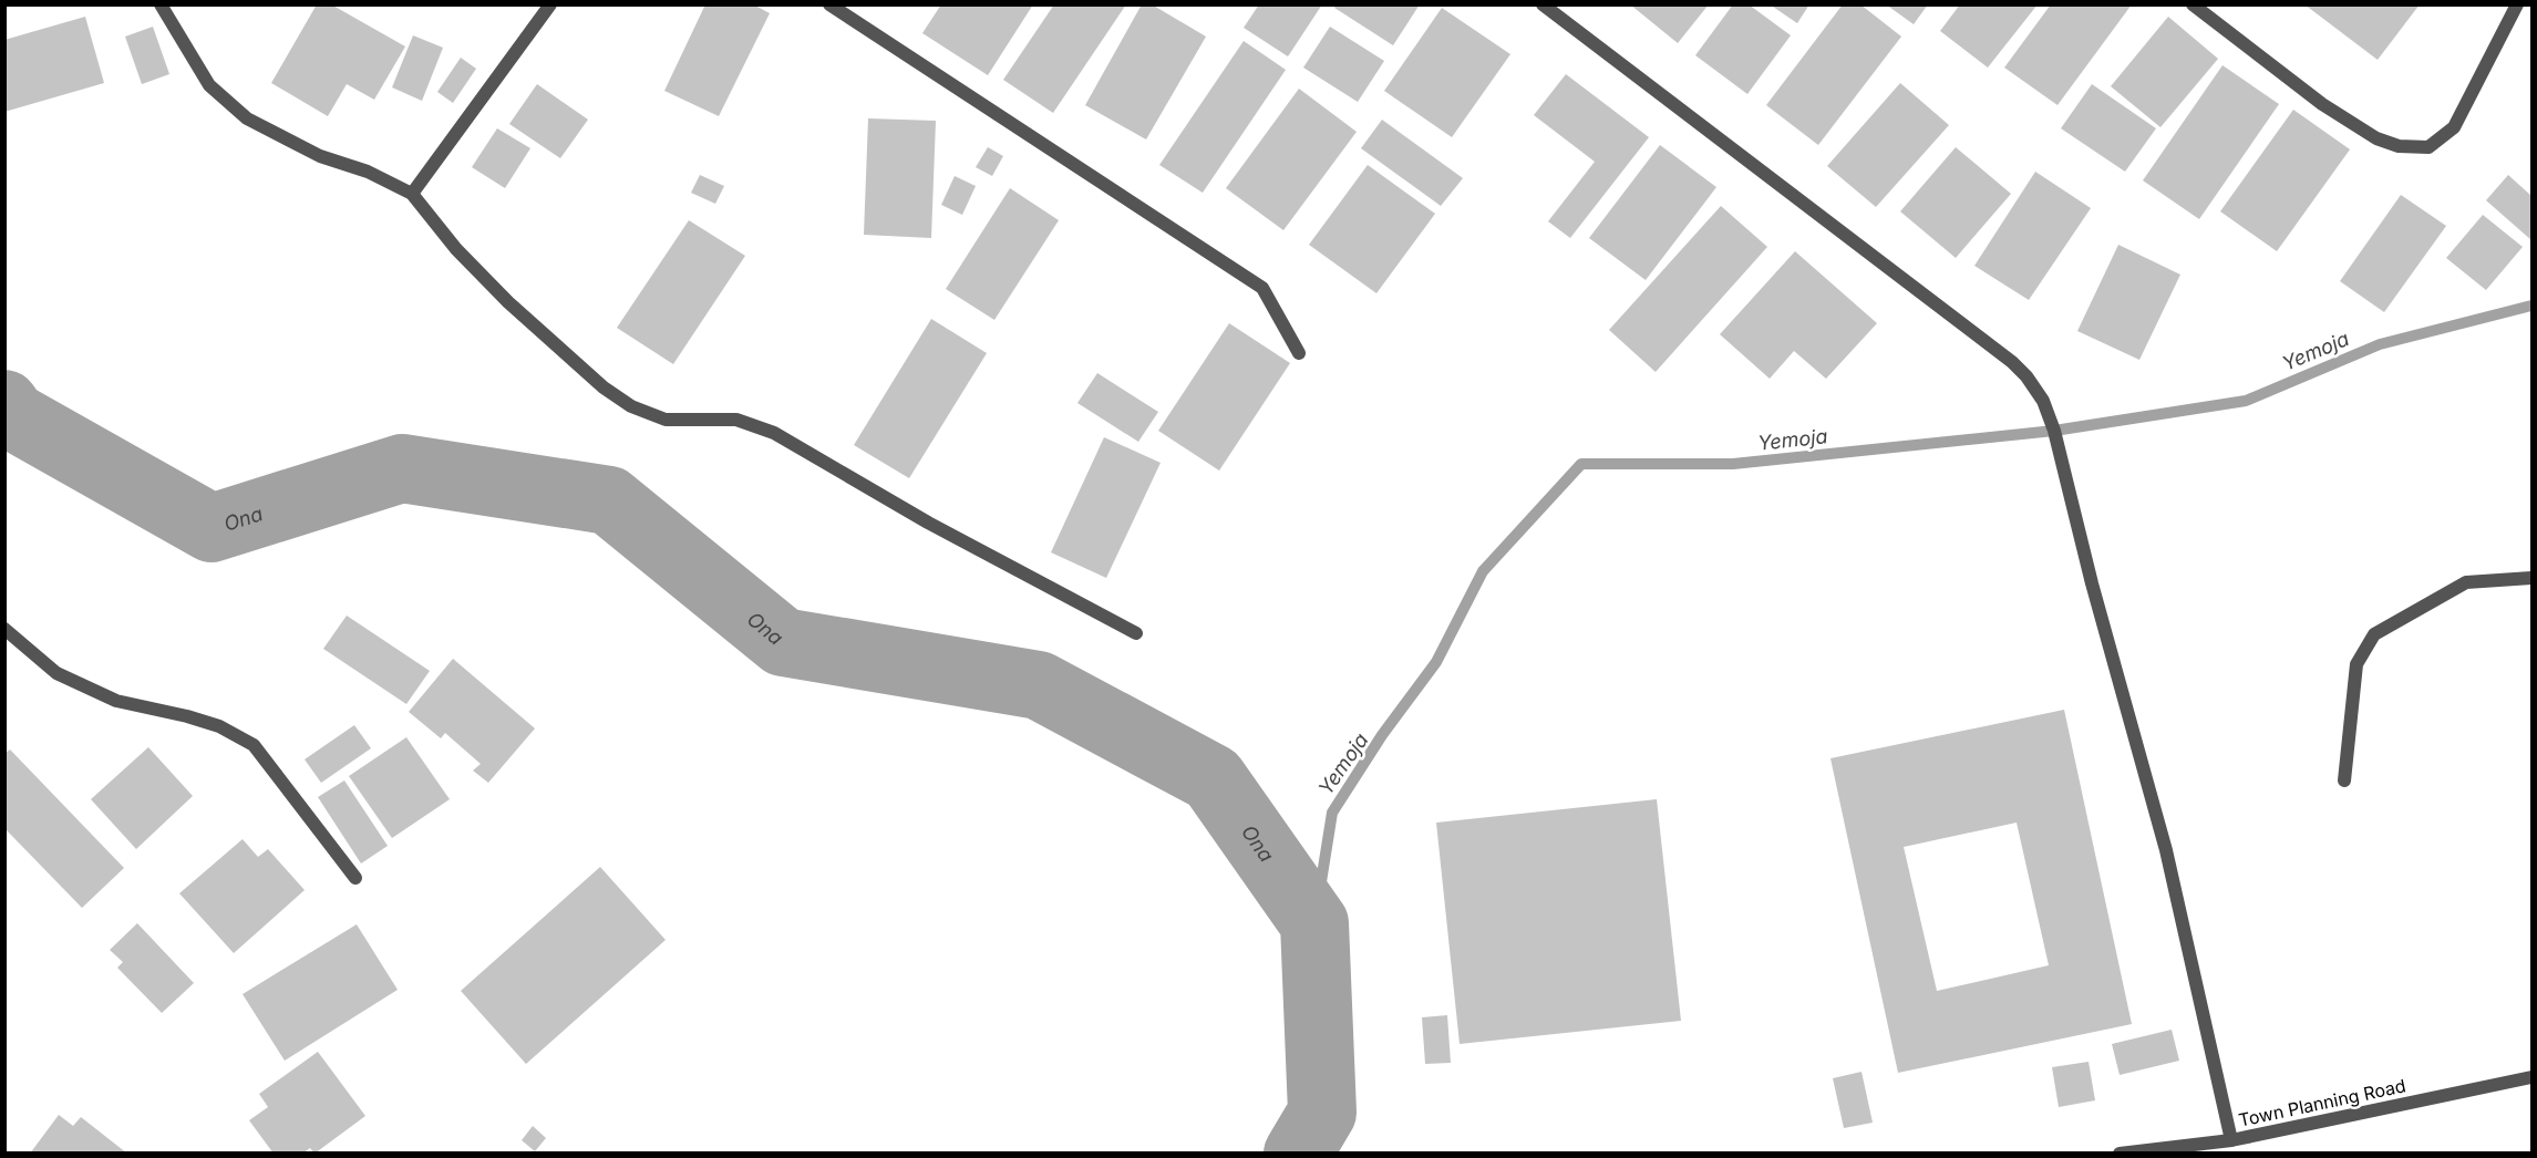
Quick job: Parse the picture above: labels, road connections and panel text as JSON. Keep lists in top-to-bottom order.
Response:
{
  "streets": {
    "street": ["Town Planning Road"]
  },
  "water": ["Yemoja", "Ona"]
}
